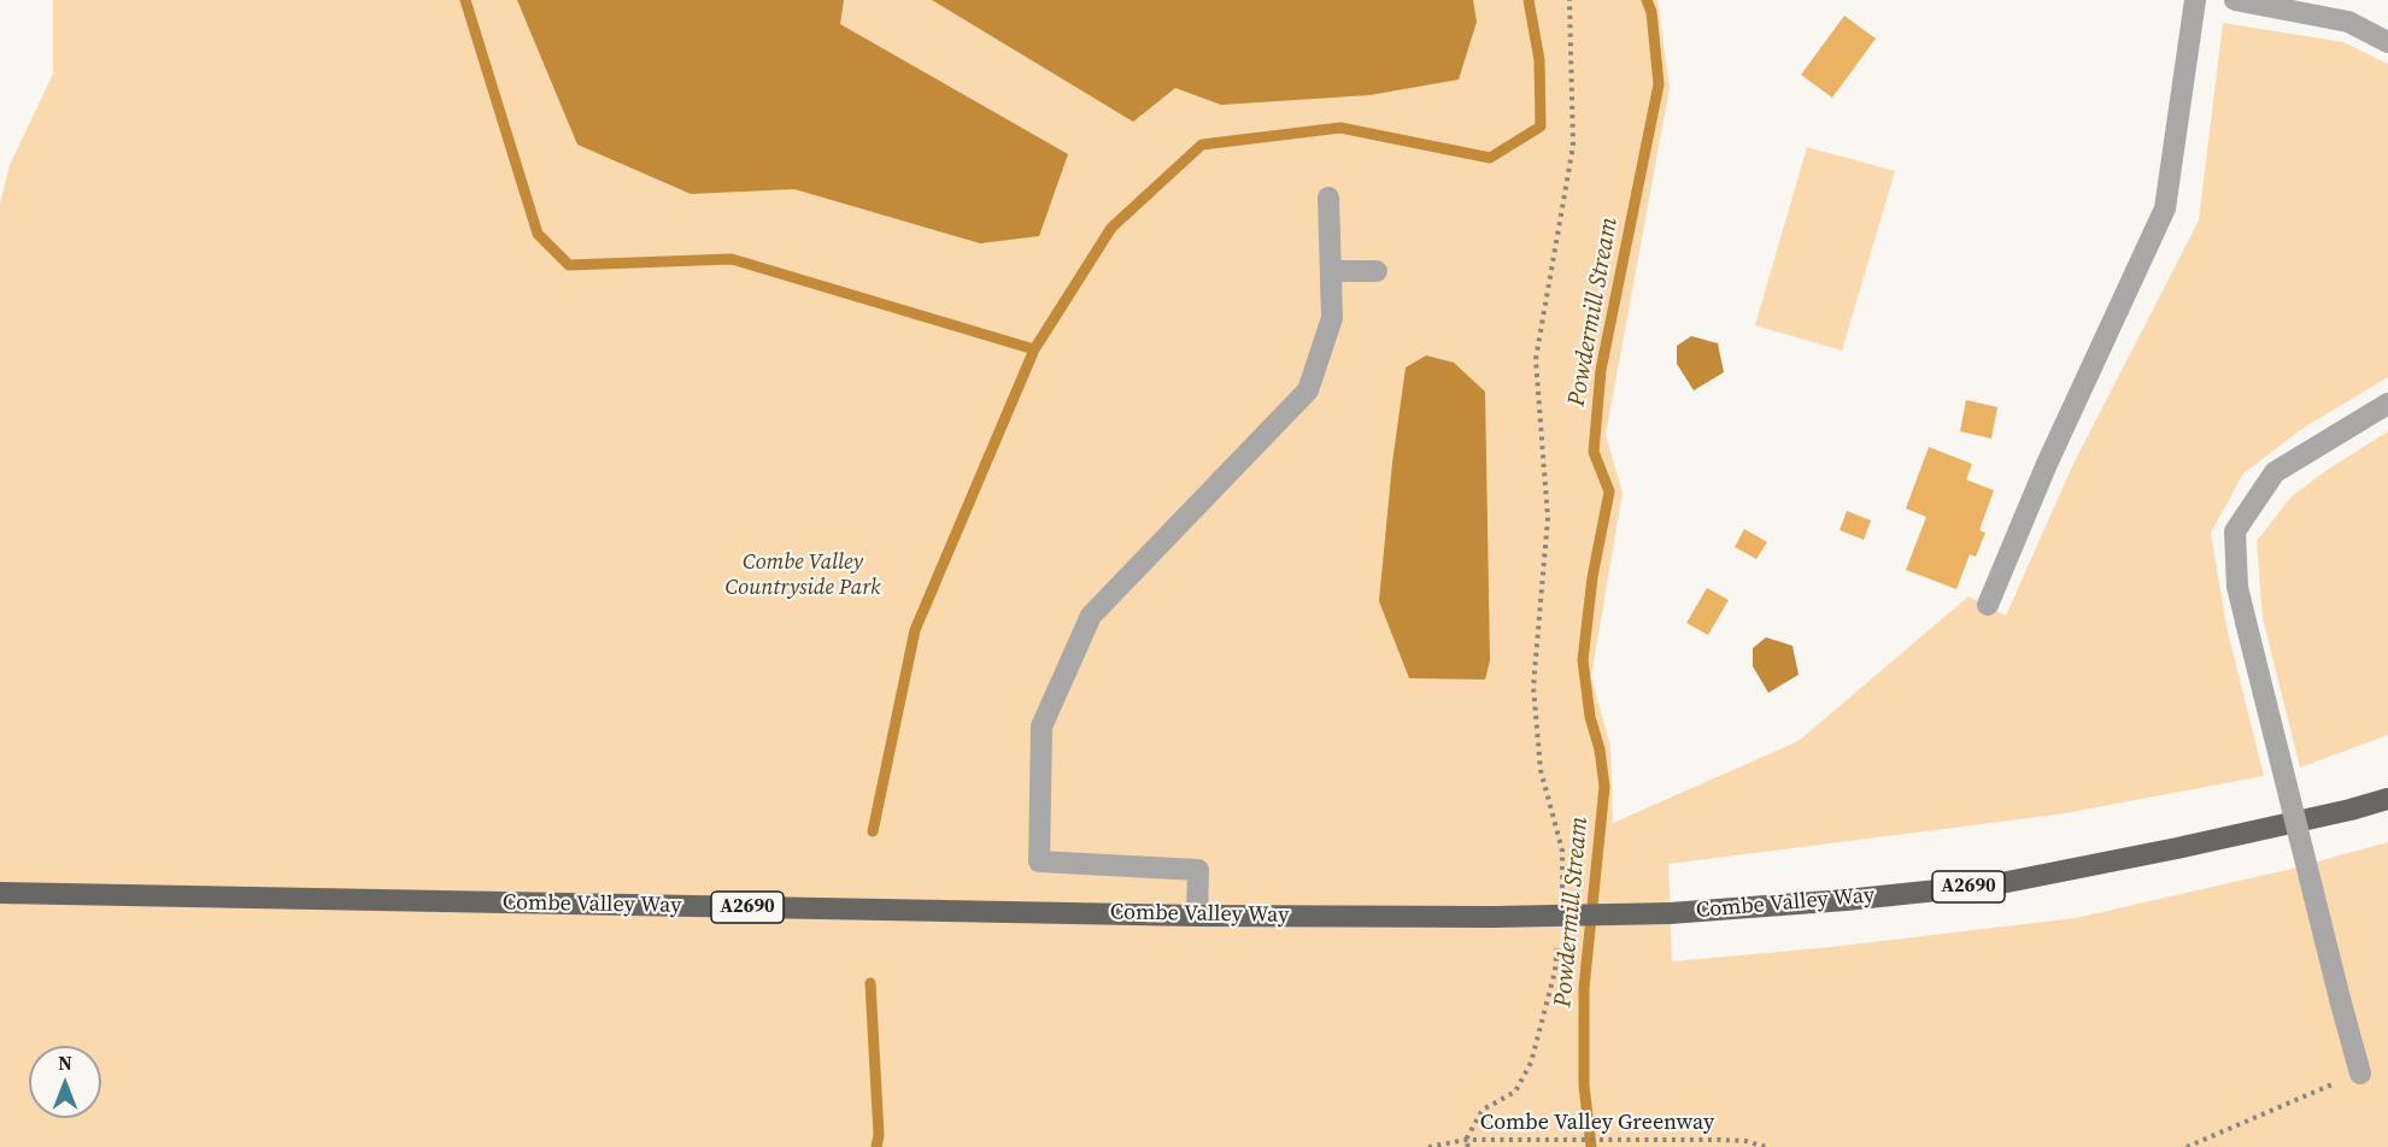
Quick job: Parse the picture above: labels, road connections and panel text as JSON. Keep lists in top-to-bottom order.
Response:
{
  "streets": {
    "main road": ["A2690", "Combe Valley Way"],
    "path": ["Combe Valley Greenway"]
  },
  "water": ["Powdermill Stream"],
  "parks": ["Combe Valley Countryside Park"],
  "north": "top"
}
